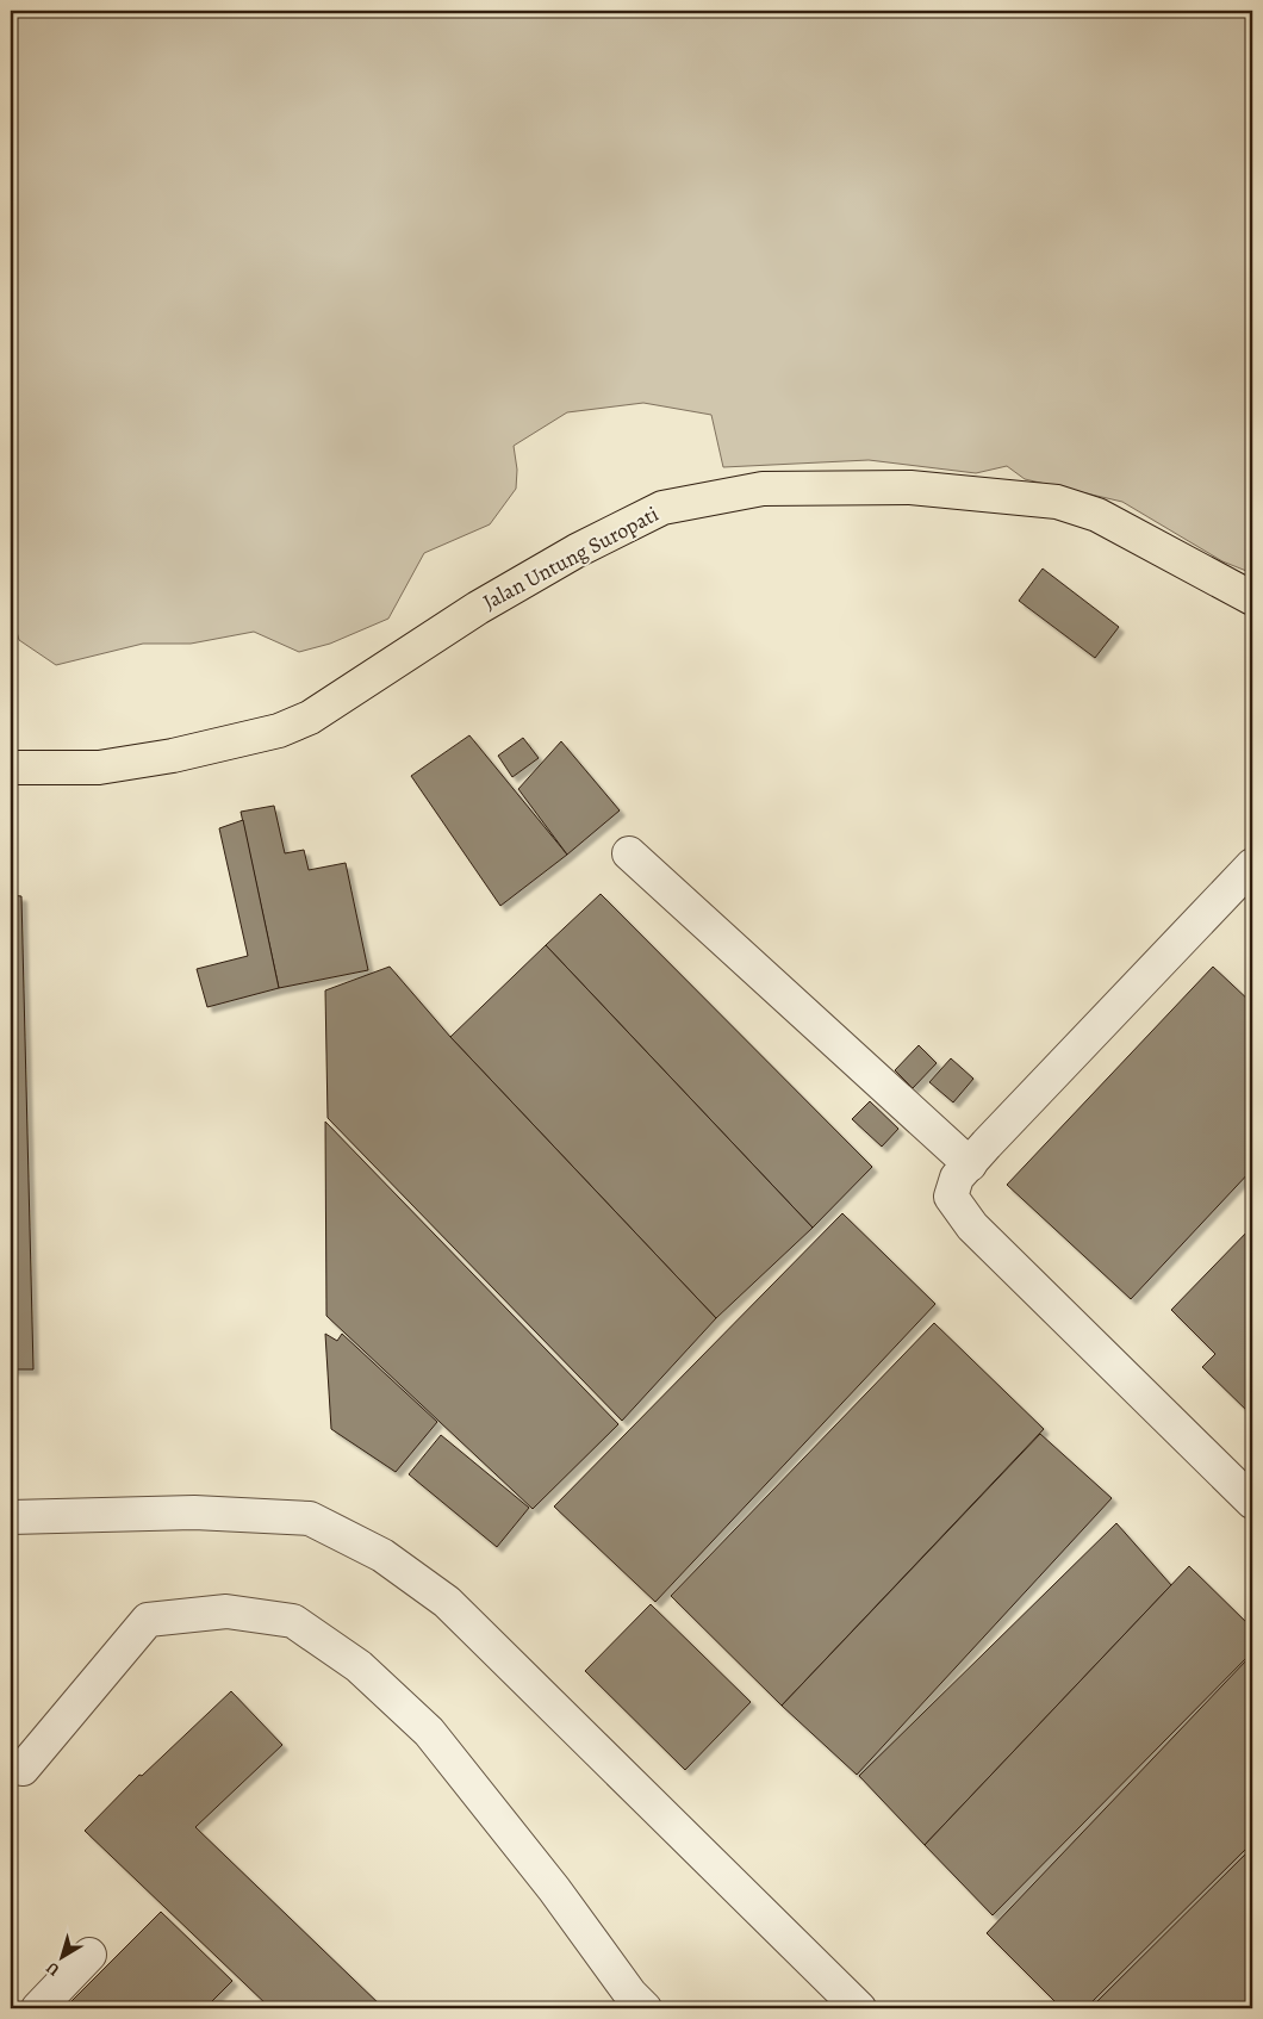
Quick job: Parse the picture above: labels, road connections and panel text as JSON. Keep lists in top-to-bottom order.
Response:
{
  "streets": {
    "main road": ["Jalan Untung Suropati"]
  },
  "north": "bottom left"
}
